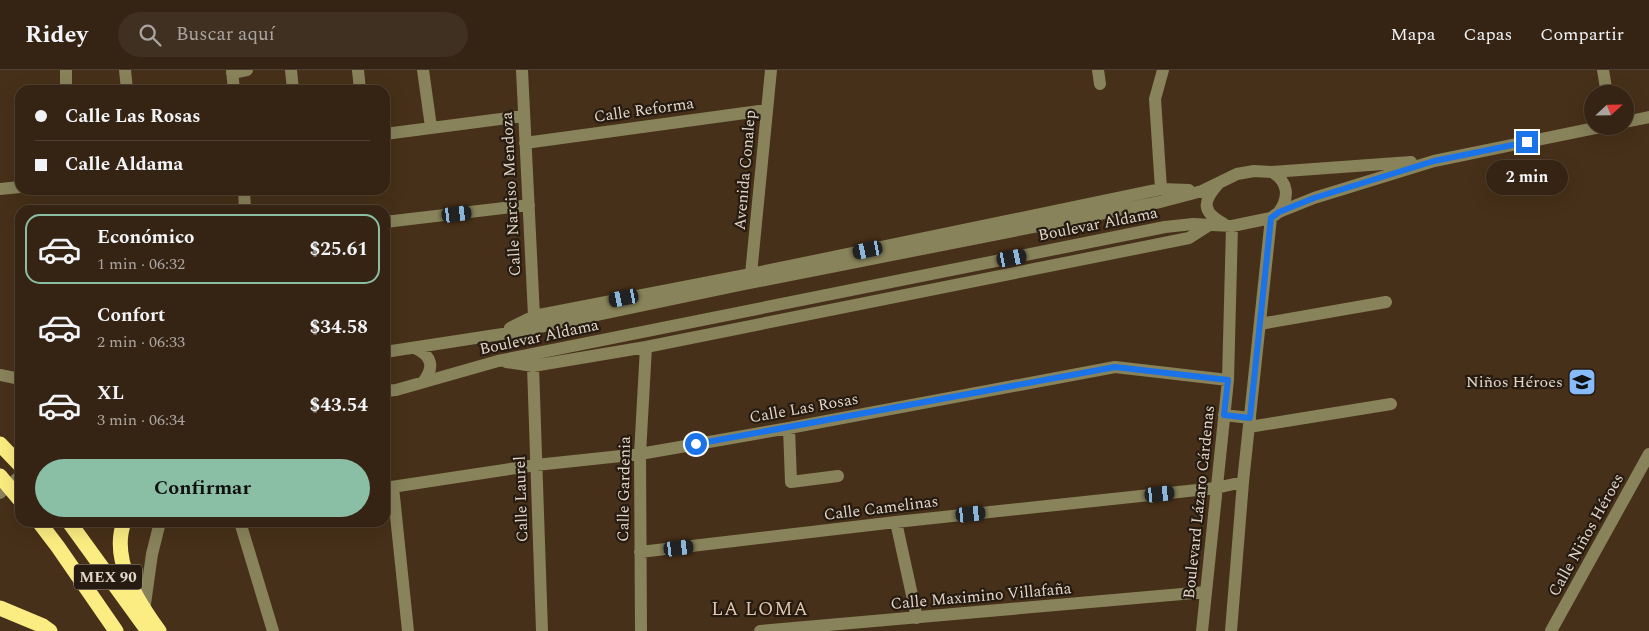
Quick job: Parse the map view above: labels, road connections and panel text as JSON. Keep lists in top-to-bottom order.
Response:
{
  "streets": {
    "highway": ["MEX 90"],
    "street": [
      "Calle Reforma",
      "Avenida Conalep",
      "Calle Narciso Mendoza",
      "Boulevar Aldama",
      "Calle Las Rosas",
      "Calle Gardenia",
      "Calle Laurel",
      "Boulevard Lázaro Cárdenas",
      "Calle Camelinas",
      "Calle Niños Héroes",
      "Calle Maximino Villafaña"
    ]
  },
  "crossings": [
    ["Calle Reforma", "Avenida Conalep"],
    ["Calle Reforma", "Calle Narciso Mendoza"],
    ["Avenida Conalep", "Boulevar Aldama"],
    ["Calle Narciso Mendoza", "Boulevar Aldama"],
    ["Boulevar Aldama", "Boulevard Lázaro Cárdenas"],
    ["Calle Las Rosas", "Calle Gardenia"],
    ["Calle Las Rosas", "Calle Laurel"],
    ["Calle Las Rosas", "Boulevard Lázaro Cárdenas"],
    ["Calle Gardenia", "Calle Camelinas"],
    ["Boulevard Lázaro Cárdenas", "Calle Camelinas"],
    ["Boulevard Lázaro Cárdenas", "Calle Maximino Villafaña"]
  ],
  "districts": ["LA LOMA"],
  "places": {
    "school or university": ["Niños Héroes"]
  },
  "north": "right",
  "page": {
    "header": "Ridey",
    "search": "Buscar aquí",
    "nav": ["Mapa", "Capas", "Compartir"],
    "banner": ["Calle Las Rosas", "Calle Aldama"],
    "bubble": "2 min",
    "list": [
      {
        "name": "Económico",
        "note": "1 min · 06:32",
        "value": "$25.61"
      },
      {
        "name": "Confort",
        "note": "2 min · 06:33",
        "value": "$34.58"
      },
      {
        "name": "XL",
        "note": "3 min · 06:34",
        "value": "$43.54"
      }
    ],
    "buttons": "Confirmar"
  }
}
